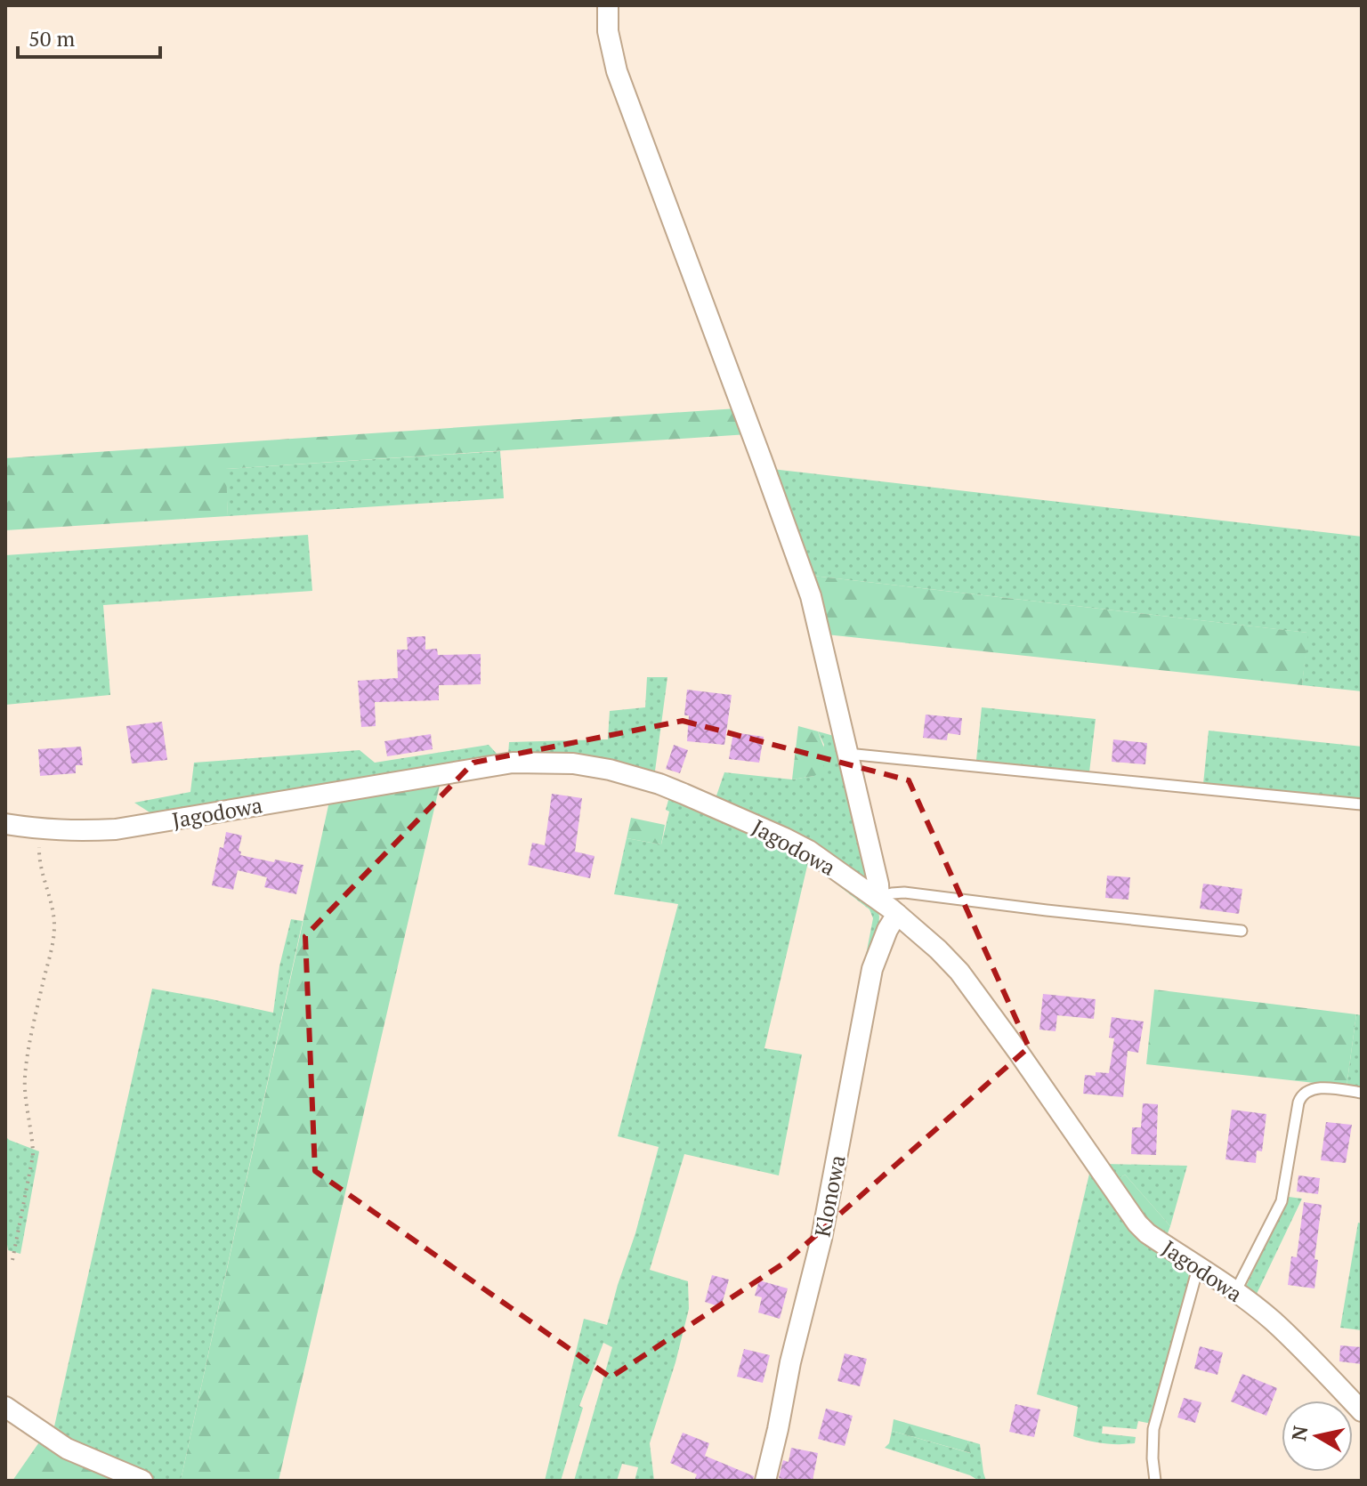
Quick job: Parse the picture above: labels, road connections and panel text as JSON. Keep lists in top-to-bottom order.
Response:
{
  "streets": {
    "street": ["Jagodowa", "Klonowa"]
  },
  "crossings": [
    ["Jagodowa", "Klonowa"]
  ],
  "scale_bar": "50 m",
  "north": "left"
}
